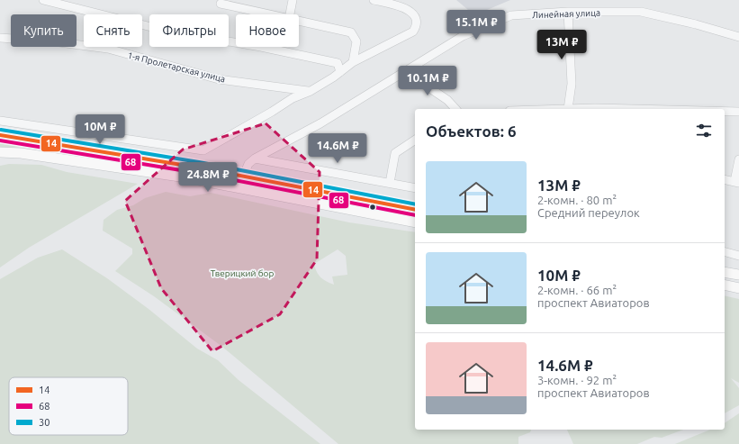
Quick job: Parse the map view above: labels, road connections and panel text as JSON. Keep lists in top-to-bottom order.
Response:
{
  "streets": {
    "street": ["Линейная улица", "1-я Пролетарская улица"]
  },
  "parks": ["Тверицкий бор"],
  "lines": ["transit line 30", "transit line 14", "transit line 68"],
  "legend": ["14", "68", "30"],
  "page": {
    "price": [
      "15.1M ₽",
      "13M ₽",
      "10.1M ₽",
      "10M ₽",
      "14.6M ₽",
      "24.8M ₽"
    ],
    "chip": [
      "Купить",
      "Снять",
      "Фильтры",
      "Новое"
    ],
    "heading": "Объектов: 6",
    "list": [
      {
        "name": "13M ₽",
        "note": "2-комн. · 80 m² · Средний переулок"
      },
      {
        "name": "10M ₽",
        "note": "2-комн. · 66 m² · проспект Авиаторов"
      },
      {
        "name": "14.6M ₽",
        "note": "3-комн. · 92 m² · проспект Авиаторов"
      }
    ]
  }
}
